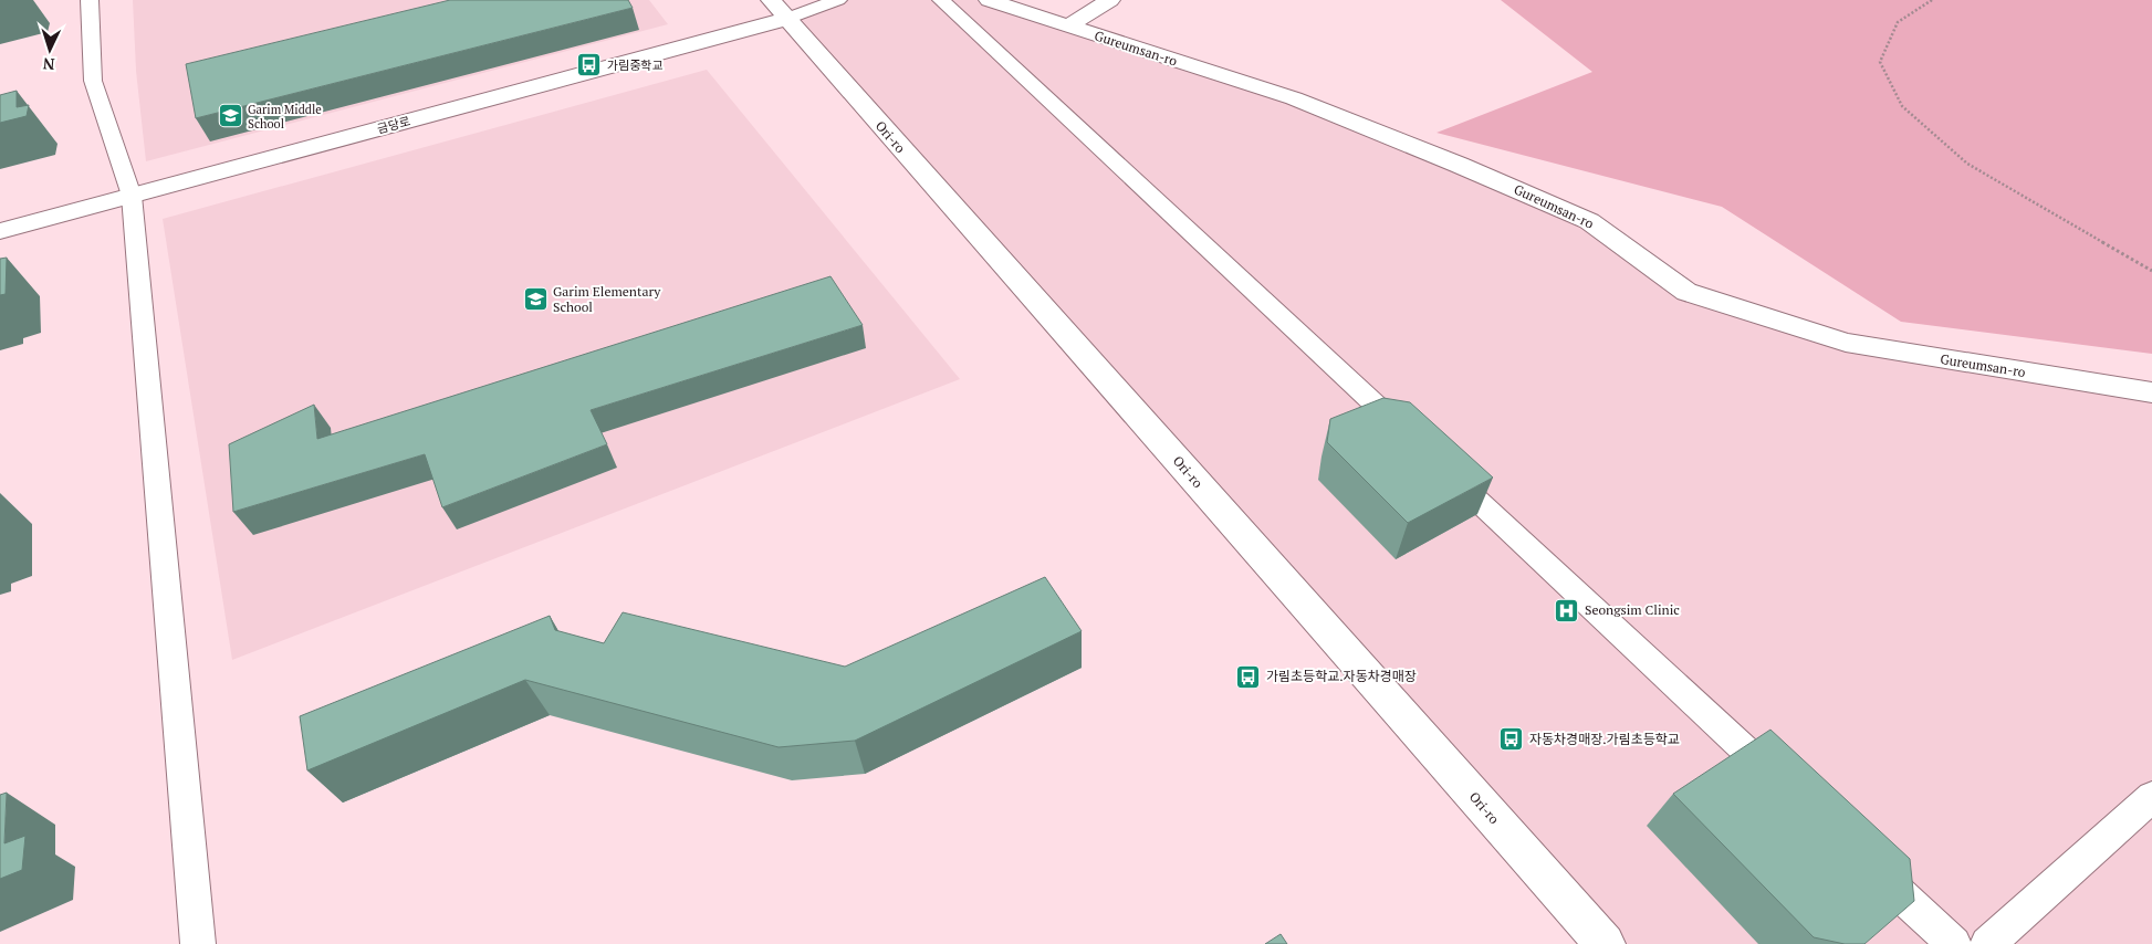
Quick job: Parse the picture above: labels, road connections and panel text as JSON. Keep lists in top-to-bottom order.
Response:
{
  "streets": {
    "street": ["Gureumsan-ro", "금당로", "Ori-ro"]
  },
  "crossings": [
    ["금당로", "Ori-ro"]
  ],
  "places": {
    "bus stop": ["가림중학교", "가림초등학교.자동차경매장", "자동차경매장.가림초등학교"],
    "school or university": ["Garim Middle School", "Garim Elementary School"],
    "hospital": ["Seongsim Clinic"]
  },
  "north": "bottom"
}
